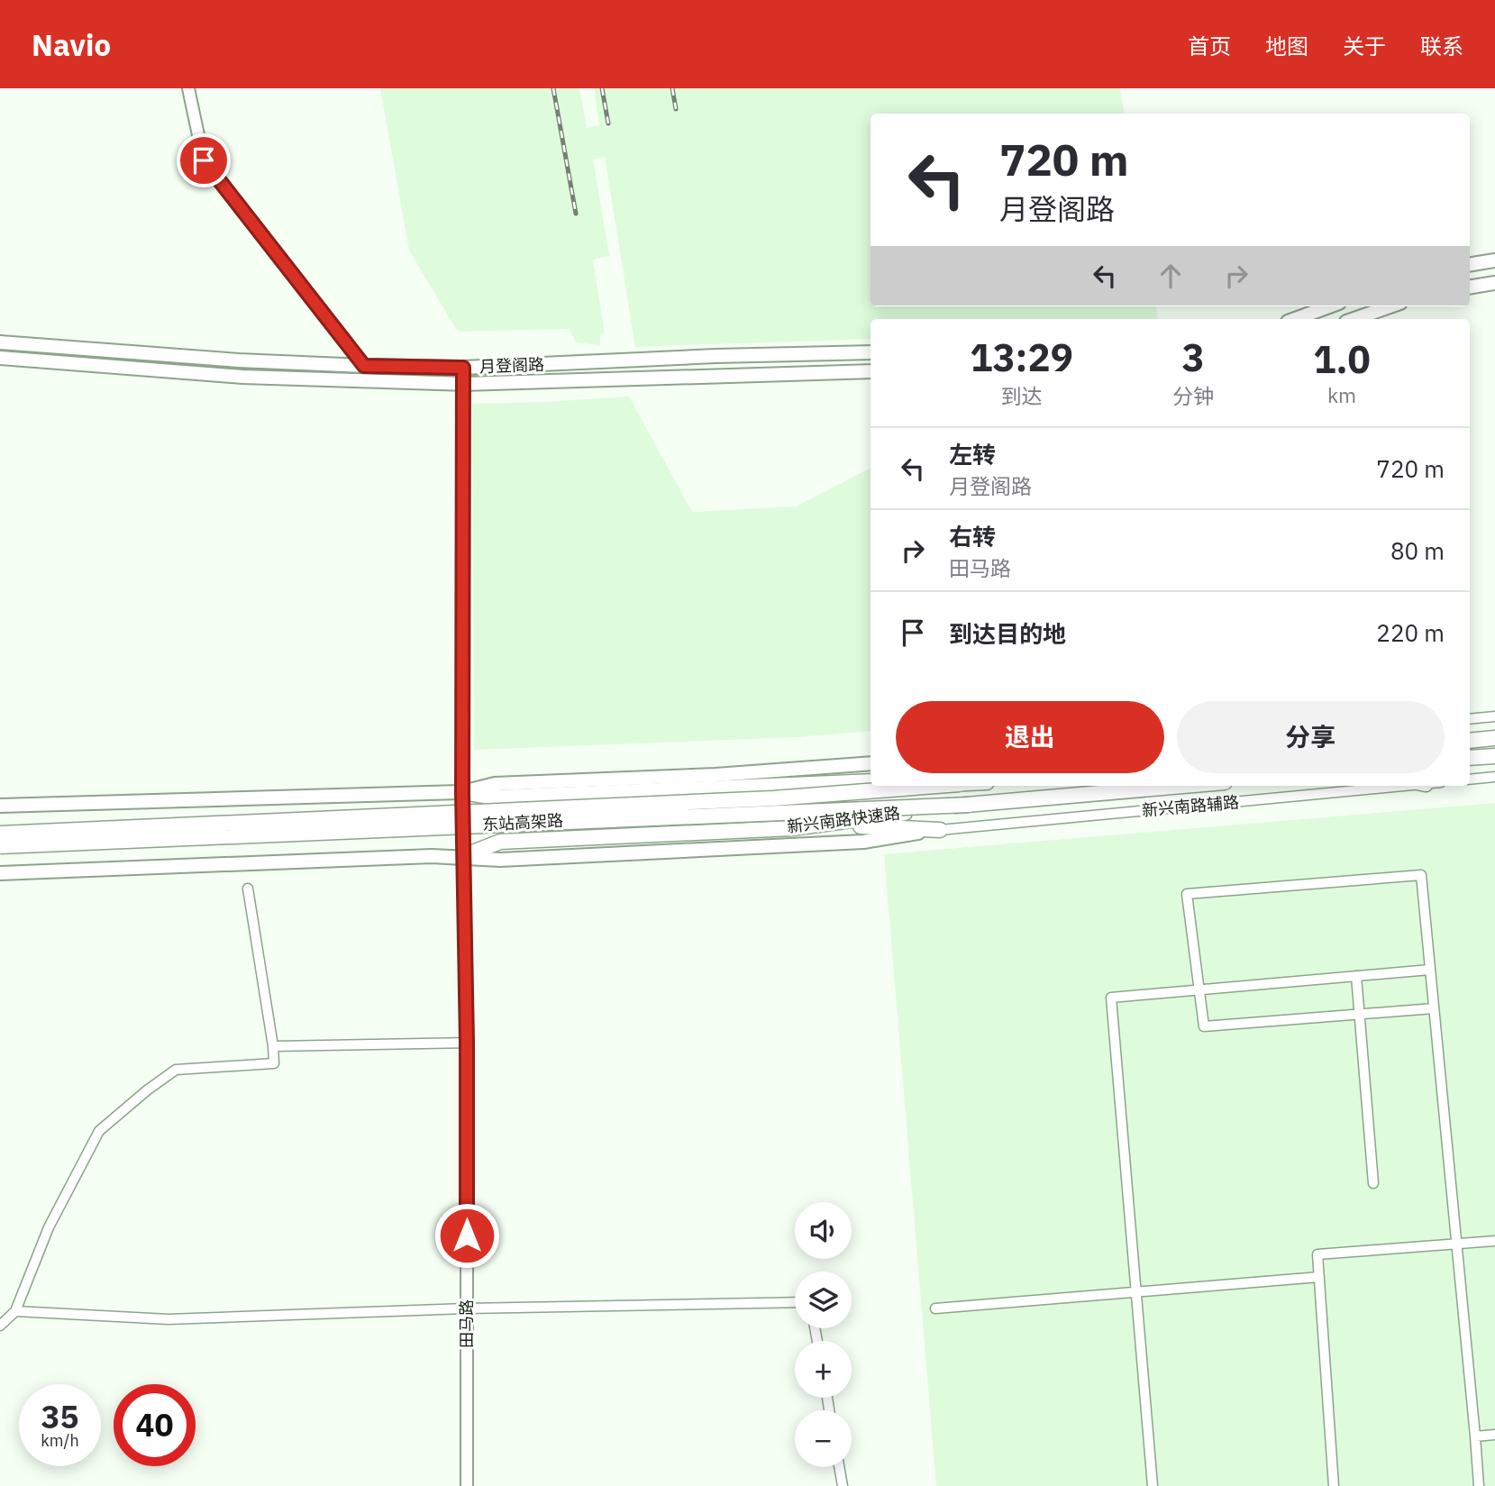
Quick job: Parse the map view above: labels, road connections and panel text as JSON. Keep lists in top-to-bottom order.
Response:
{
  "streets": {
    "main road": ["月登阁路", "新兴南路快速路", "东站高架路"],
    "street": ["新兴南路辅路", "田马路"]
  },
  "crossings": [
    ["月登阁路", "田马路"],
    ["新兴南路快速路", "东站高架路"],
    ["新兴南路快速路", "田马路"]
  ],
  "page": {
    "header": "Navio",
    "nav": [
      "首页",
      "地图",
      "关于",
      "联系"
    ],
    "turn": ["720 m", "月登阁路"],
    "eta": [
      "13:29",
      "到达",
      "3",
      "分钟",
      "1.0",
      "km"
    ],
    "list": [
      {
        "name": "左转",
        "note": "月登阁路",
        "value": "720 m"
      },
      {
        "name": "右转",
        "note": "田马路",
        "value": "80 m"
      },
      {
        "name": "到达目的地",
        "value": "220 m"
      }
    ],
    "buttons": ["退出", "分享"],
    "map_buttons": ["+", "−"],
    "speed": "35 km/h",
    "limit": "40"
  }
}
